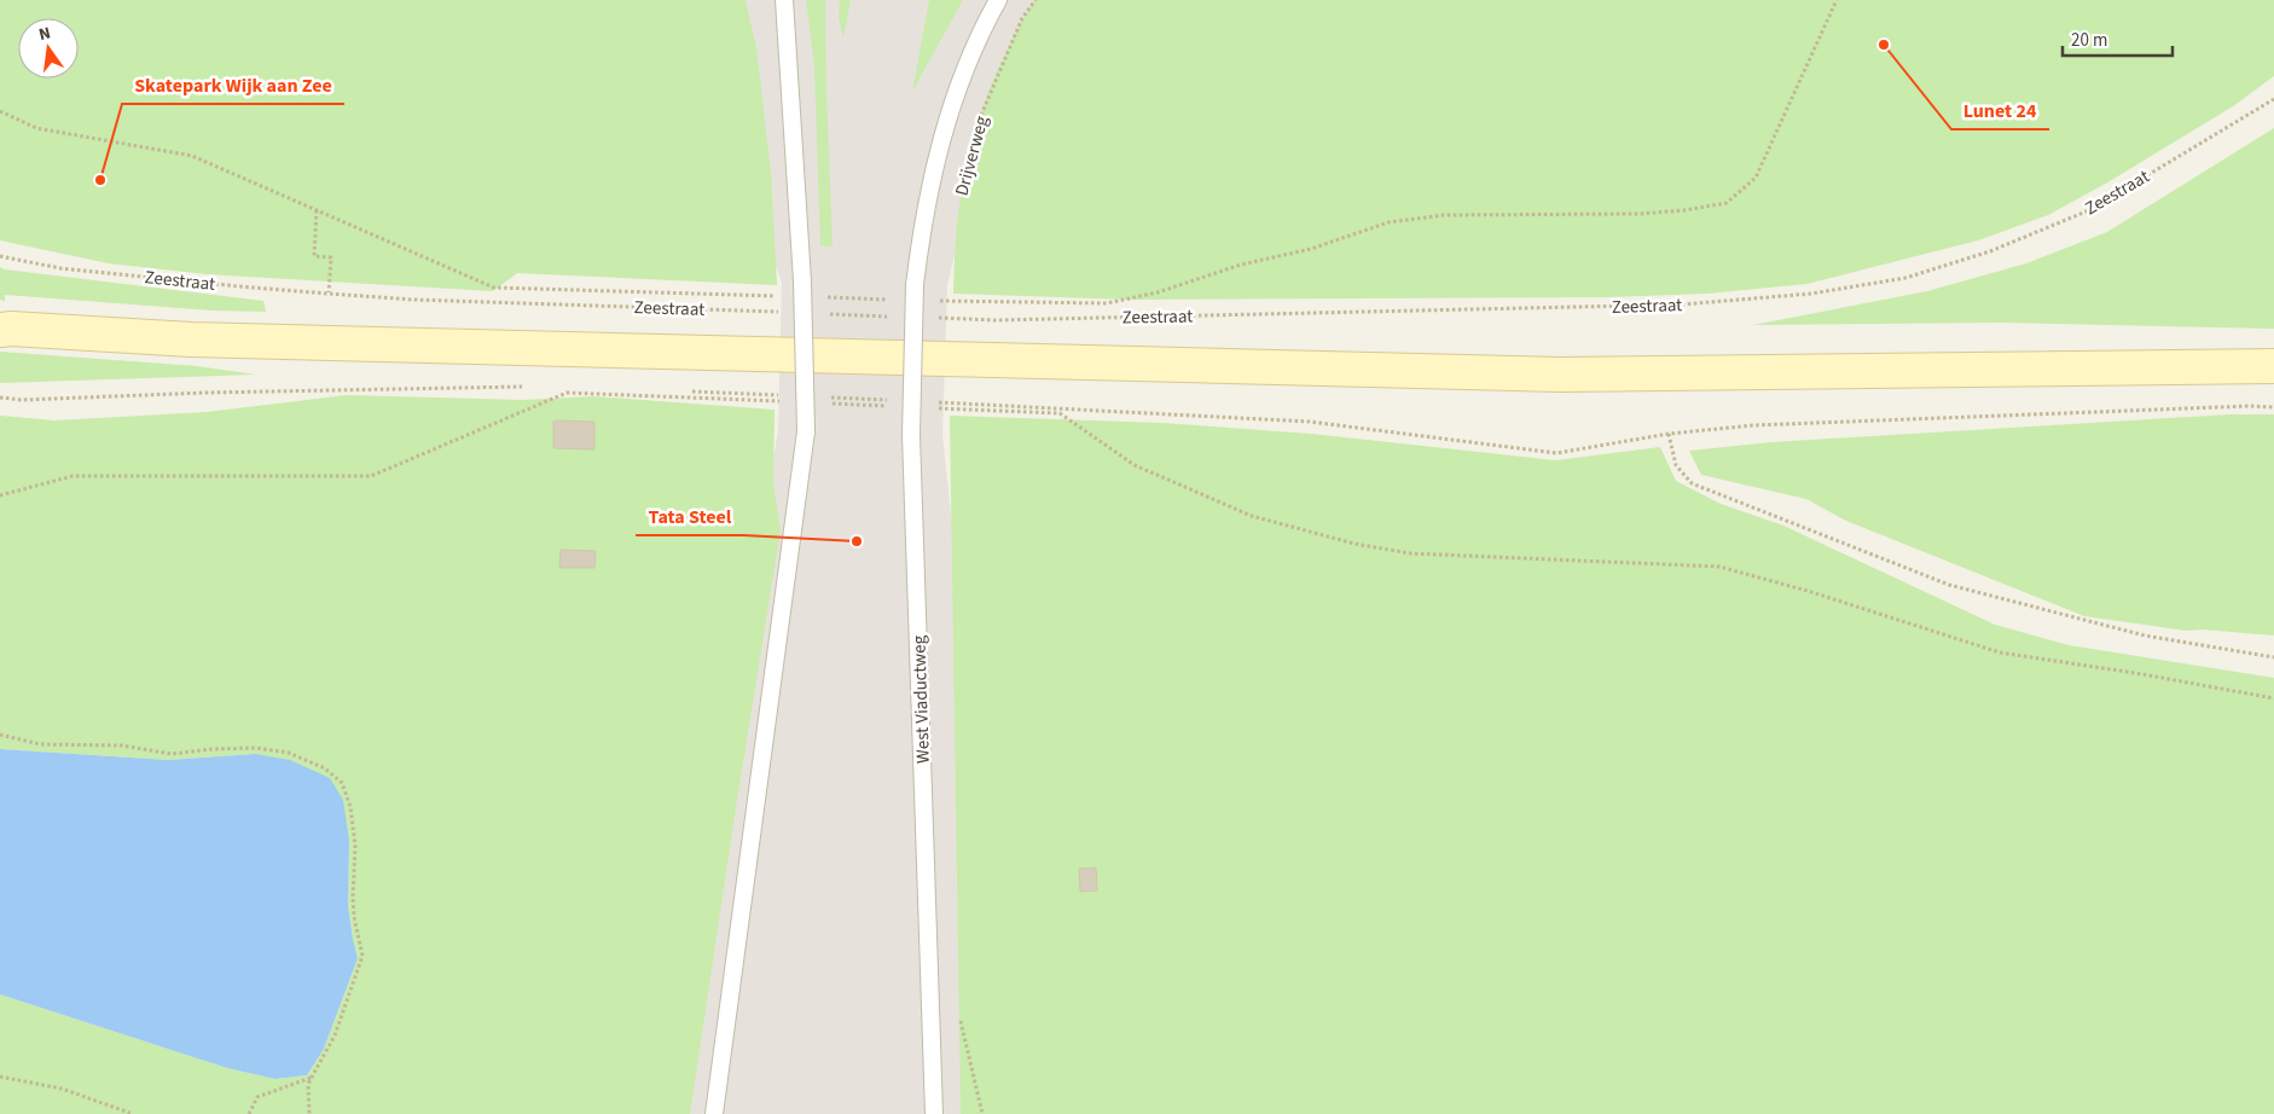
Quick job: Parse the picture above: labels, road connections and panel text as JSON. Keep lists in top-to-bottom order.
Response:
{
  "streets": {
    "lane": ["Drijverweg", "West Viaductweg"],
    "path": ["Zeestraat"]
  },
  "crossings": [
    ["Drijverweg", "West Viaductweg"]
  ],
  "places": ["Lunet 24", "Skatepark Wijk aan Zee", "Tata Steel"],
  "scale_bar": "20 m",
  "north": "top"
}
